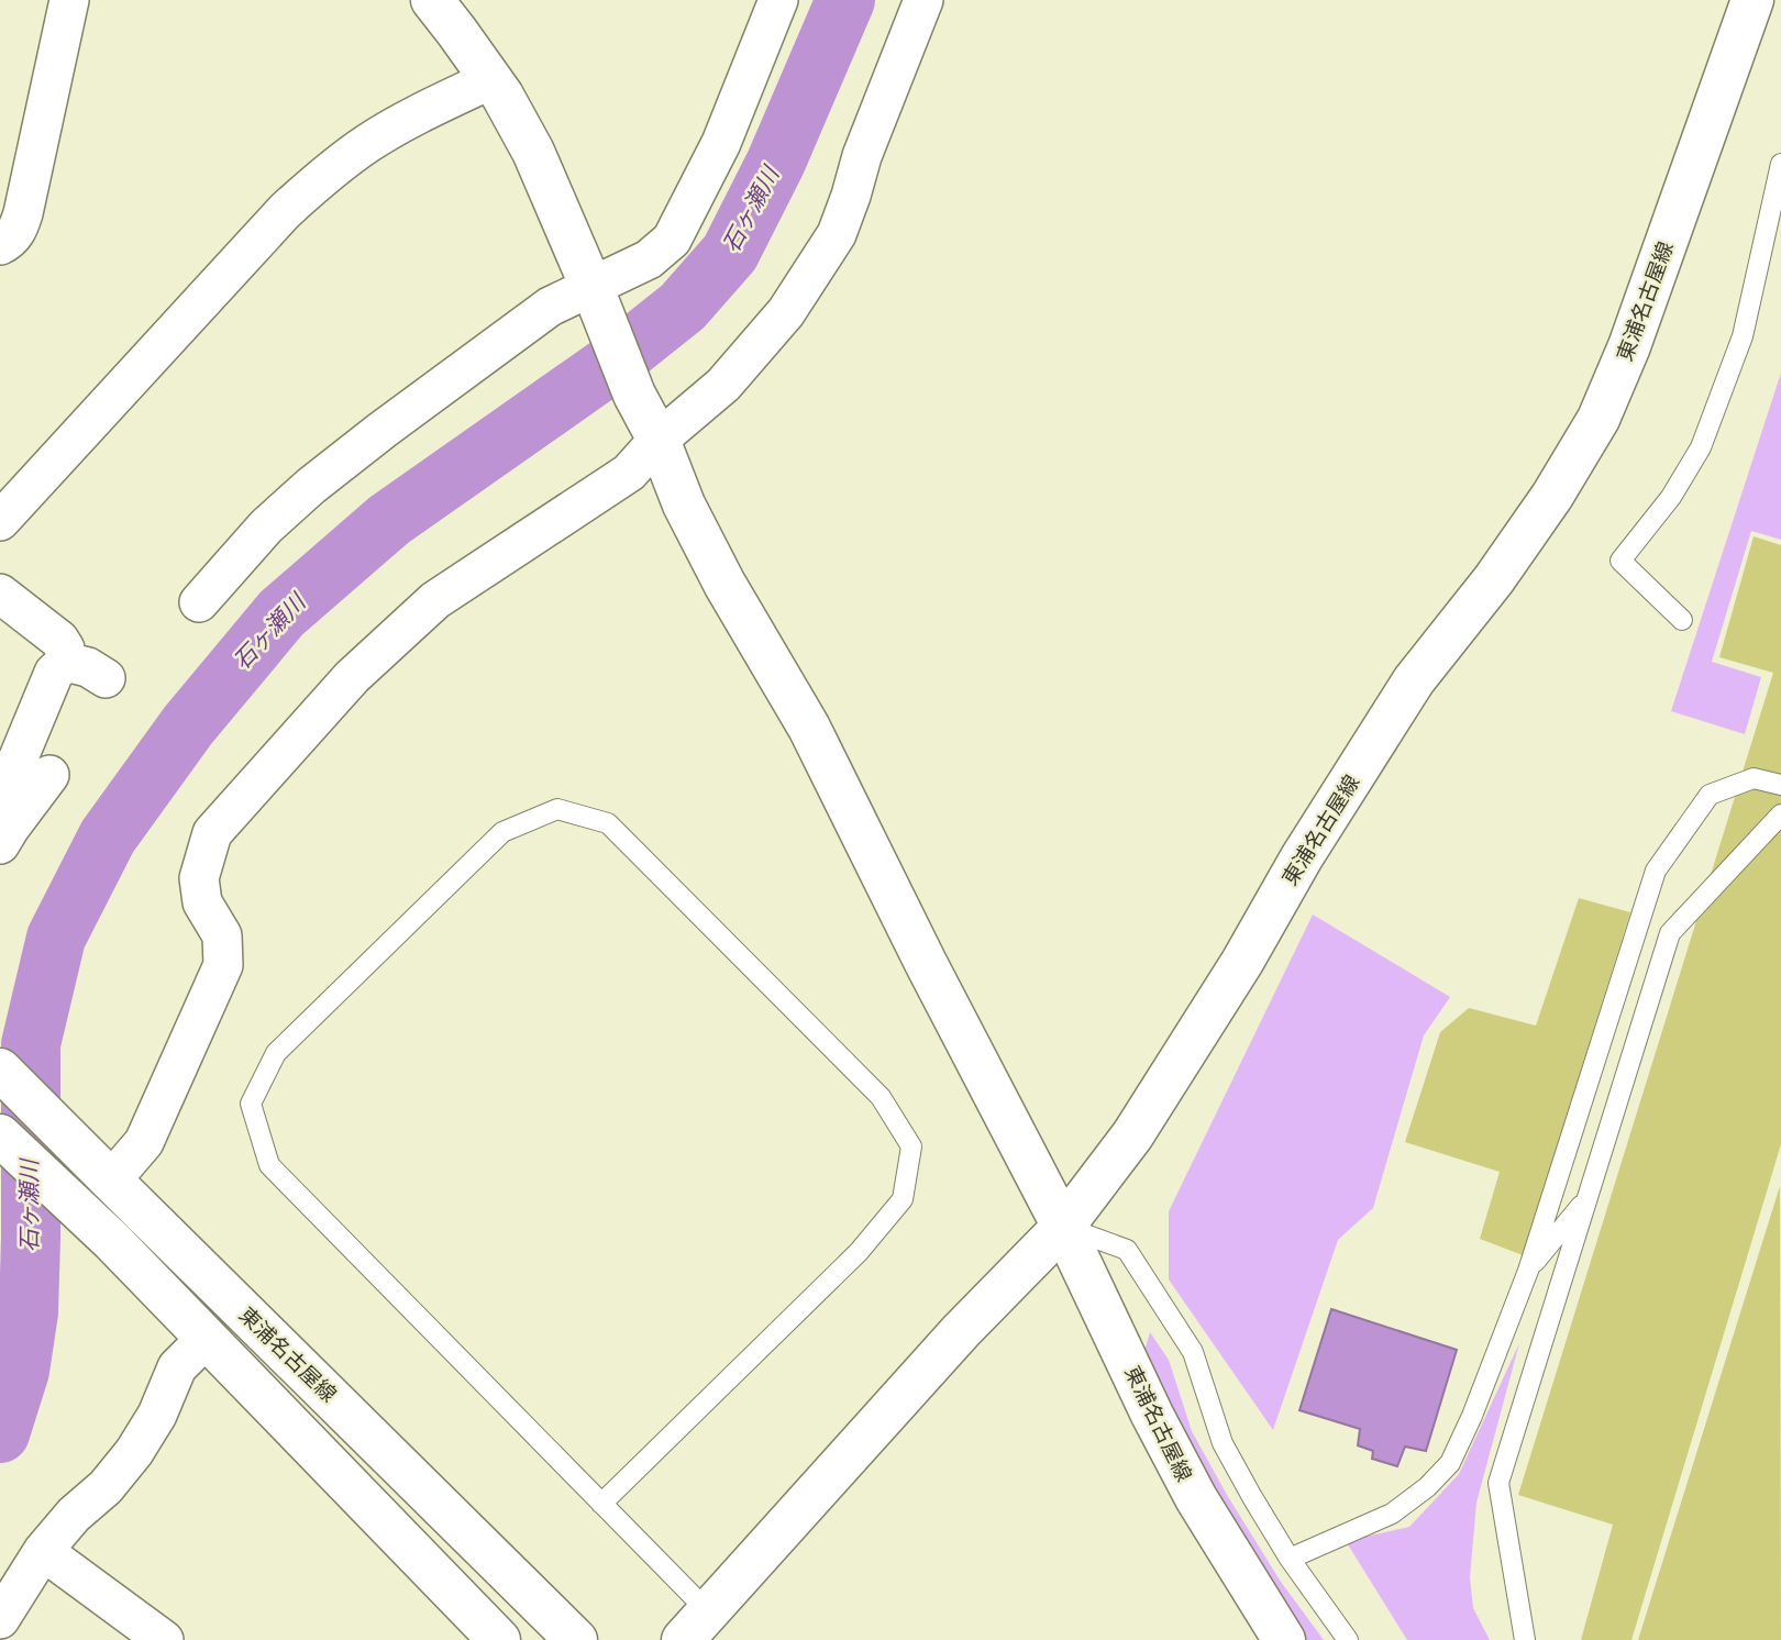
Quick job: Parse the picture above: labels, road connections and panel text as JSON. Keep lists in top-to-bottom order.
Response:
{
  "streets": {
    "main road": ["東浦名古屋線"]
  },
  "water": ["石ヶ瀬川"]
}
